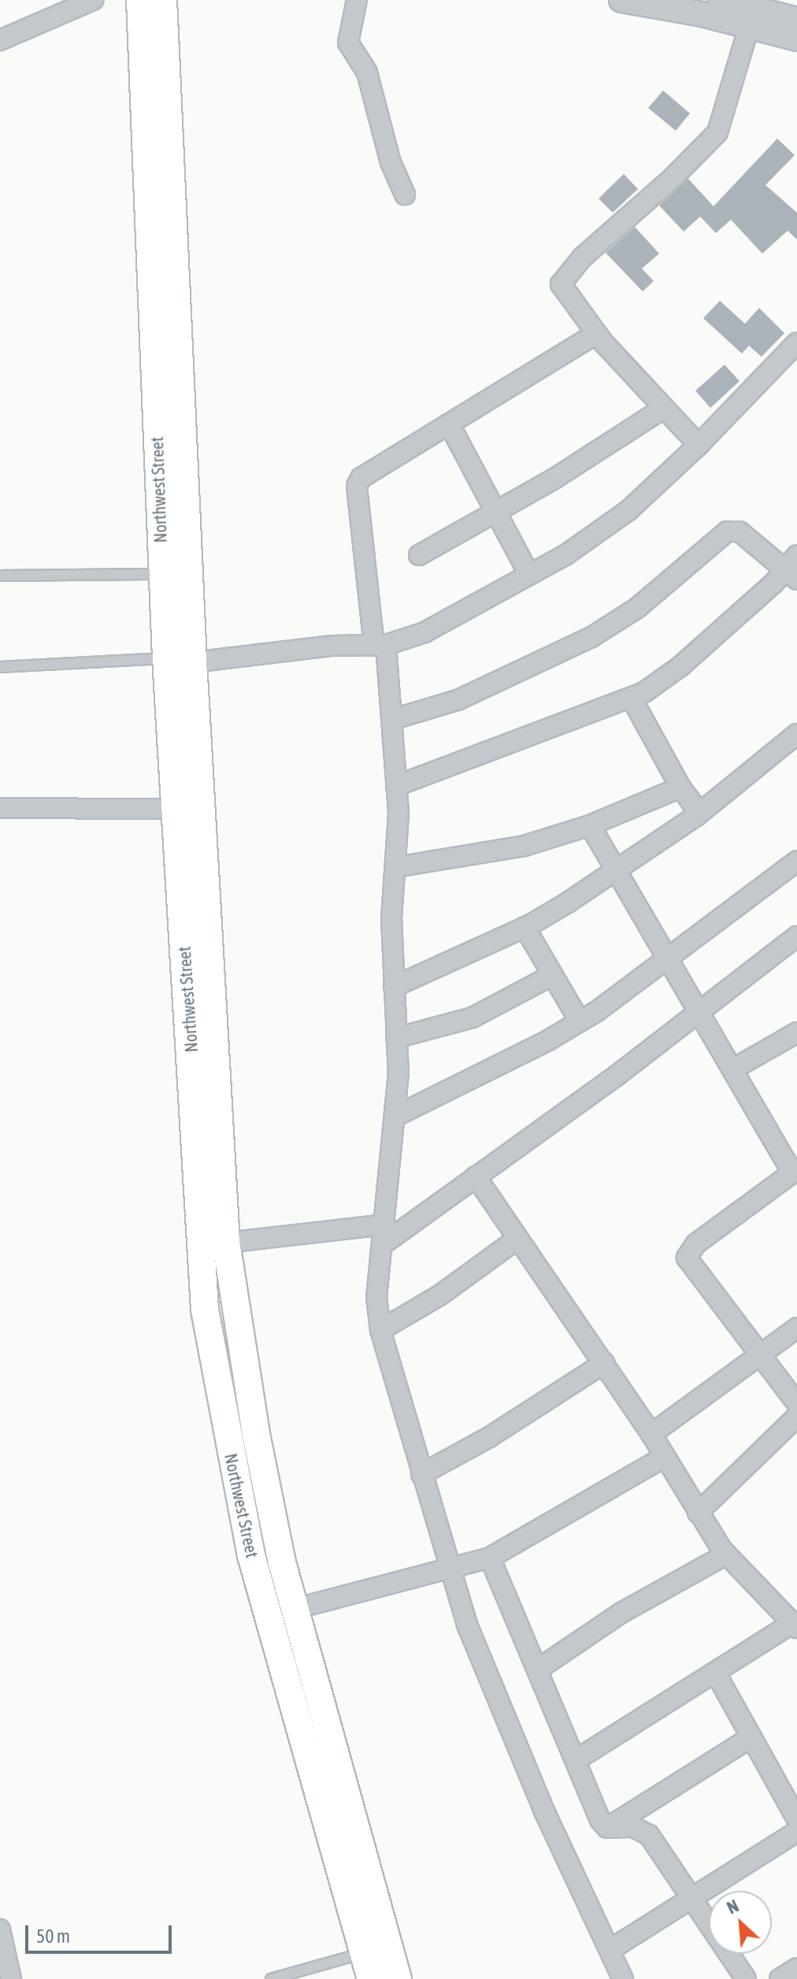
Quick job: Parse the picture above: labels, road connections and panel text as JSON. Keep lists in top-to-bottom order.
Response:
{
  "streets": {
    "main road": ["Northwest Street"]
  },
  "scale_bar": "50 m",
  "north": "top left"
}
